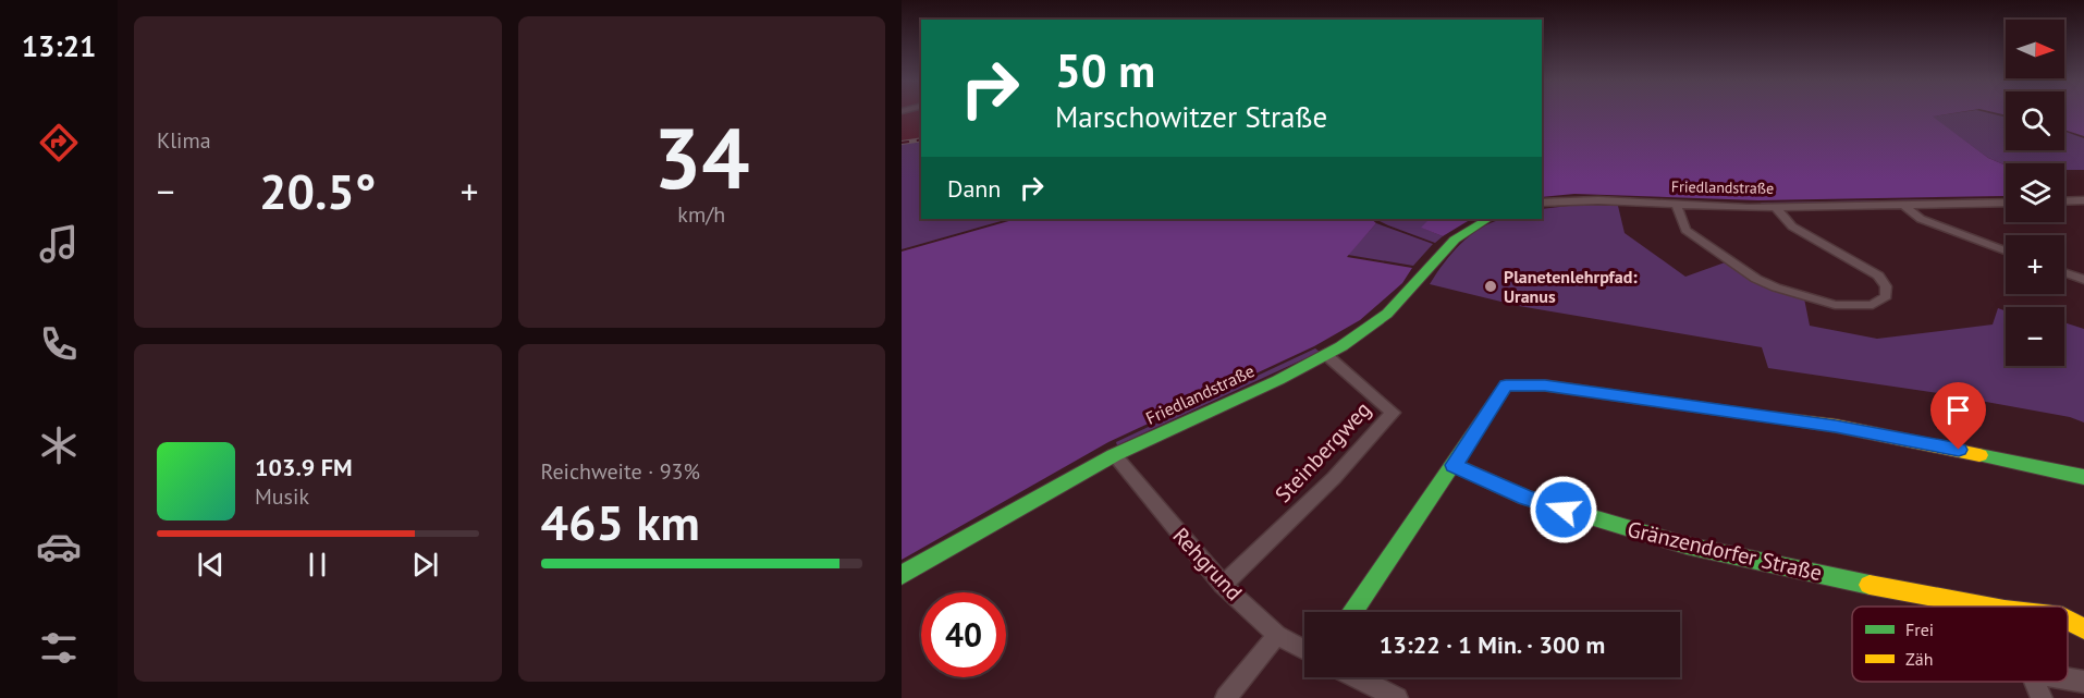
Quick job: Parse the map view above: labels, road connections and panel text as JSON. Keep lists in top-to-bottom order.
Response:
{
  "streets": {
    "street": [
      "Friedlandstraße",
      "Steinbergweg",
      "Gränzendorfer Straße",
      "Rehgrund"
    ]
  },
  "crossings": [
    ["Friedlandstraße", "Steinbergweg"],
    ["Friedlandstraße", "Rehgrund"],
    ["Steinbergweg", "Rehgrund"]
  ],
  "places": ["Planetenlehrpfad: Uranus"],
  "legend": ["Frei", "Zäh"],
  "north": "right",
  "page": {
    "tabs": "13:21",
    "tile": [
      "Klima",
      ["34", "km/h"],
      ["Reichweite · 93%", "465 km"]
    ],
    "map_buttons": ["+", "−"],
    "turn": ["50 m", "Marschowitzer Straße"],
    "then": "Dann",
    "heat": ["−", "20.5°", "+"],
    "song": ["103.9 FM", "Musik"],
    "limit": "40",
    "trip": "13:22 · 1 Min. · 300 m"
  }
}
